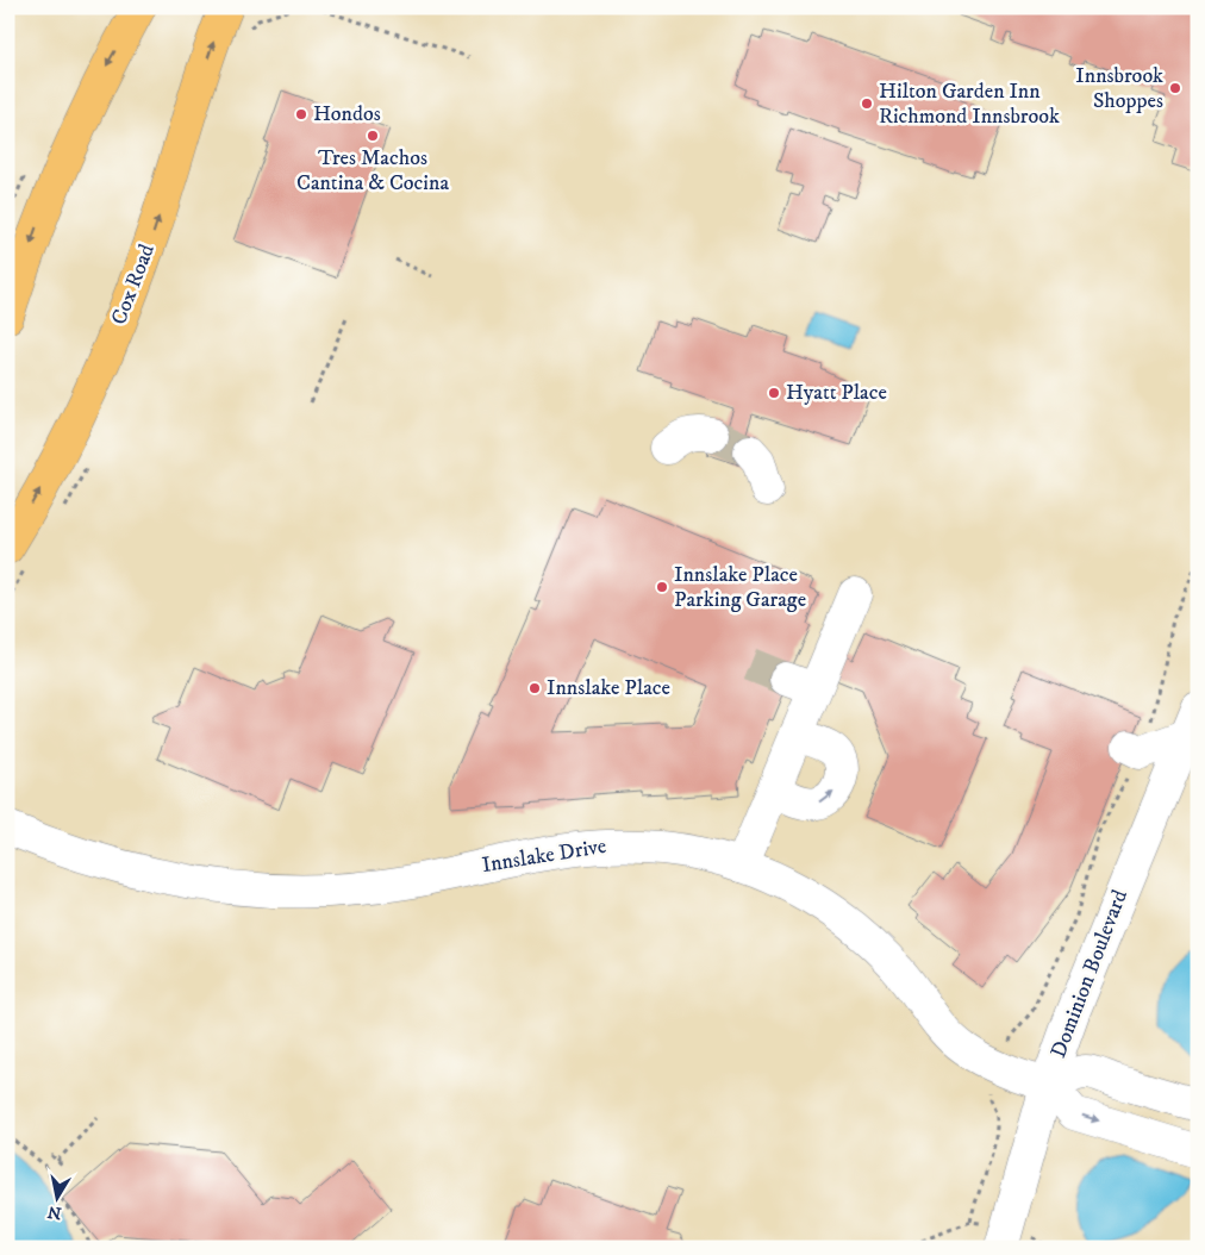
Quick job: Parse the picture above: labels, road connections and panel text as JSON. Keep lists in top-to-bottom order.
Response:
{
  "streets": {
    "main road": ["Cox Road"],
    "street": ["Innslake Drive", "Dominion Boulevard"]
  },
  "crossings": [
    ["Innslake Drive", "Dominion Boulevard"]
  ],
  "places": [
    "Innsbrook Shoppes",
    "Hilton Garden Inn Richmond Innsbrook",
    "Hondos",
    "Tres Machos Cantina & Cocina",
    "Hyatt Place",
    "Innslake Place Parking Garage",
    "Innslake Place"
  ],
  "north": "bottom"
}
